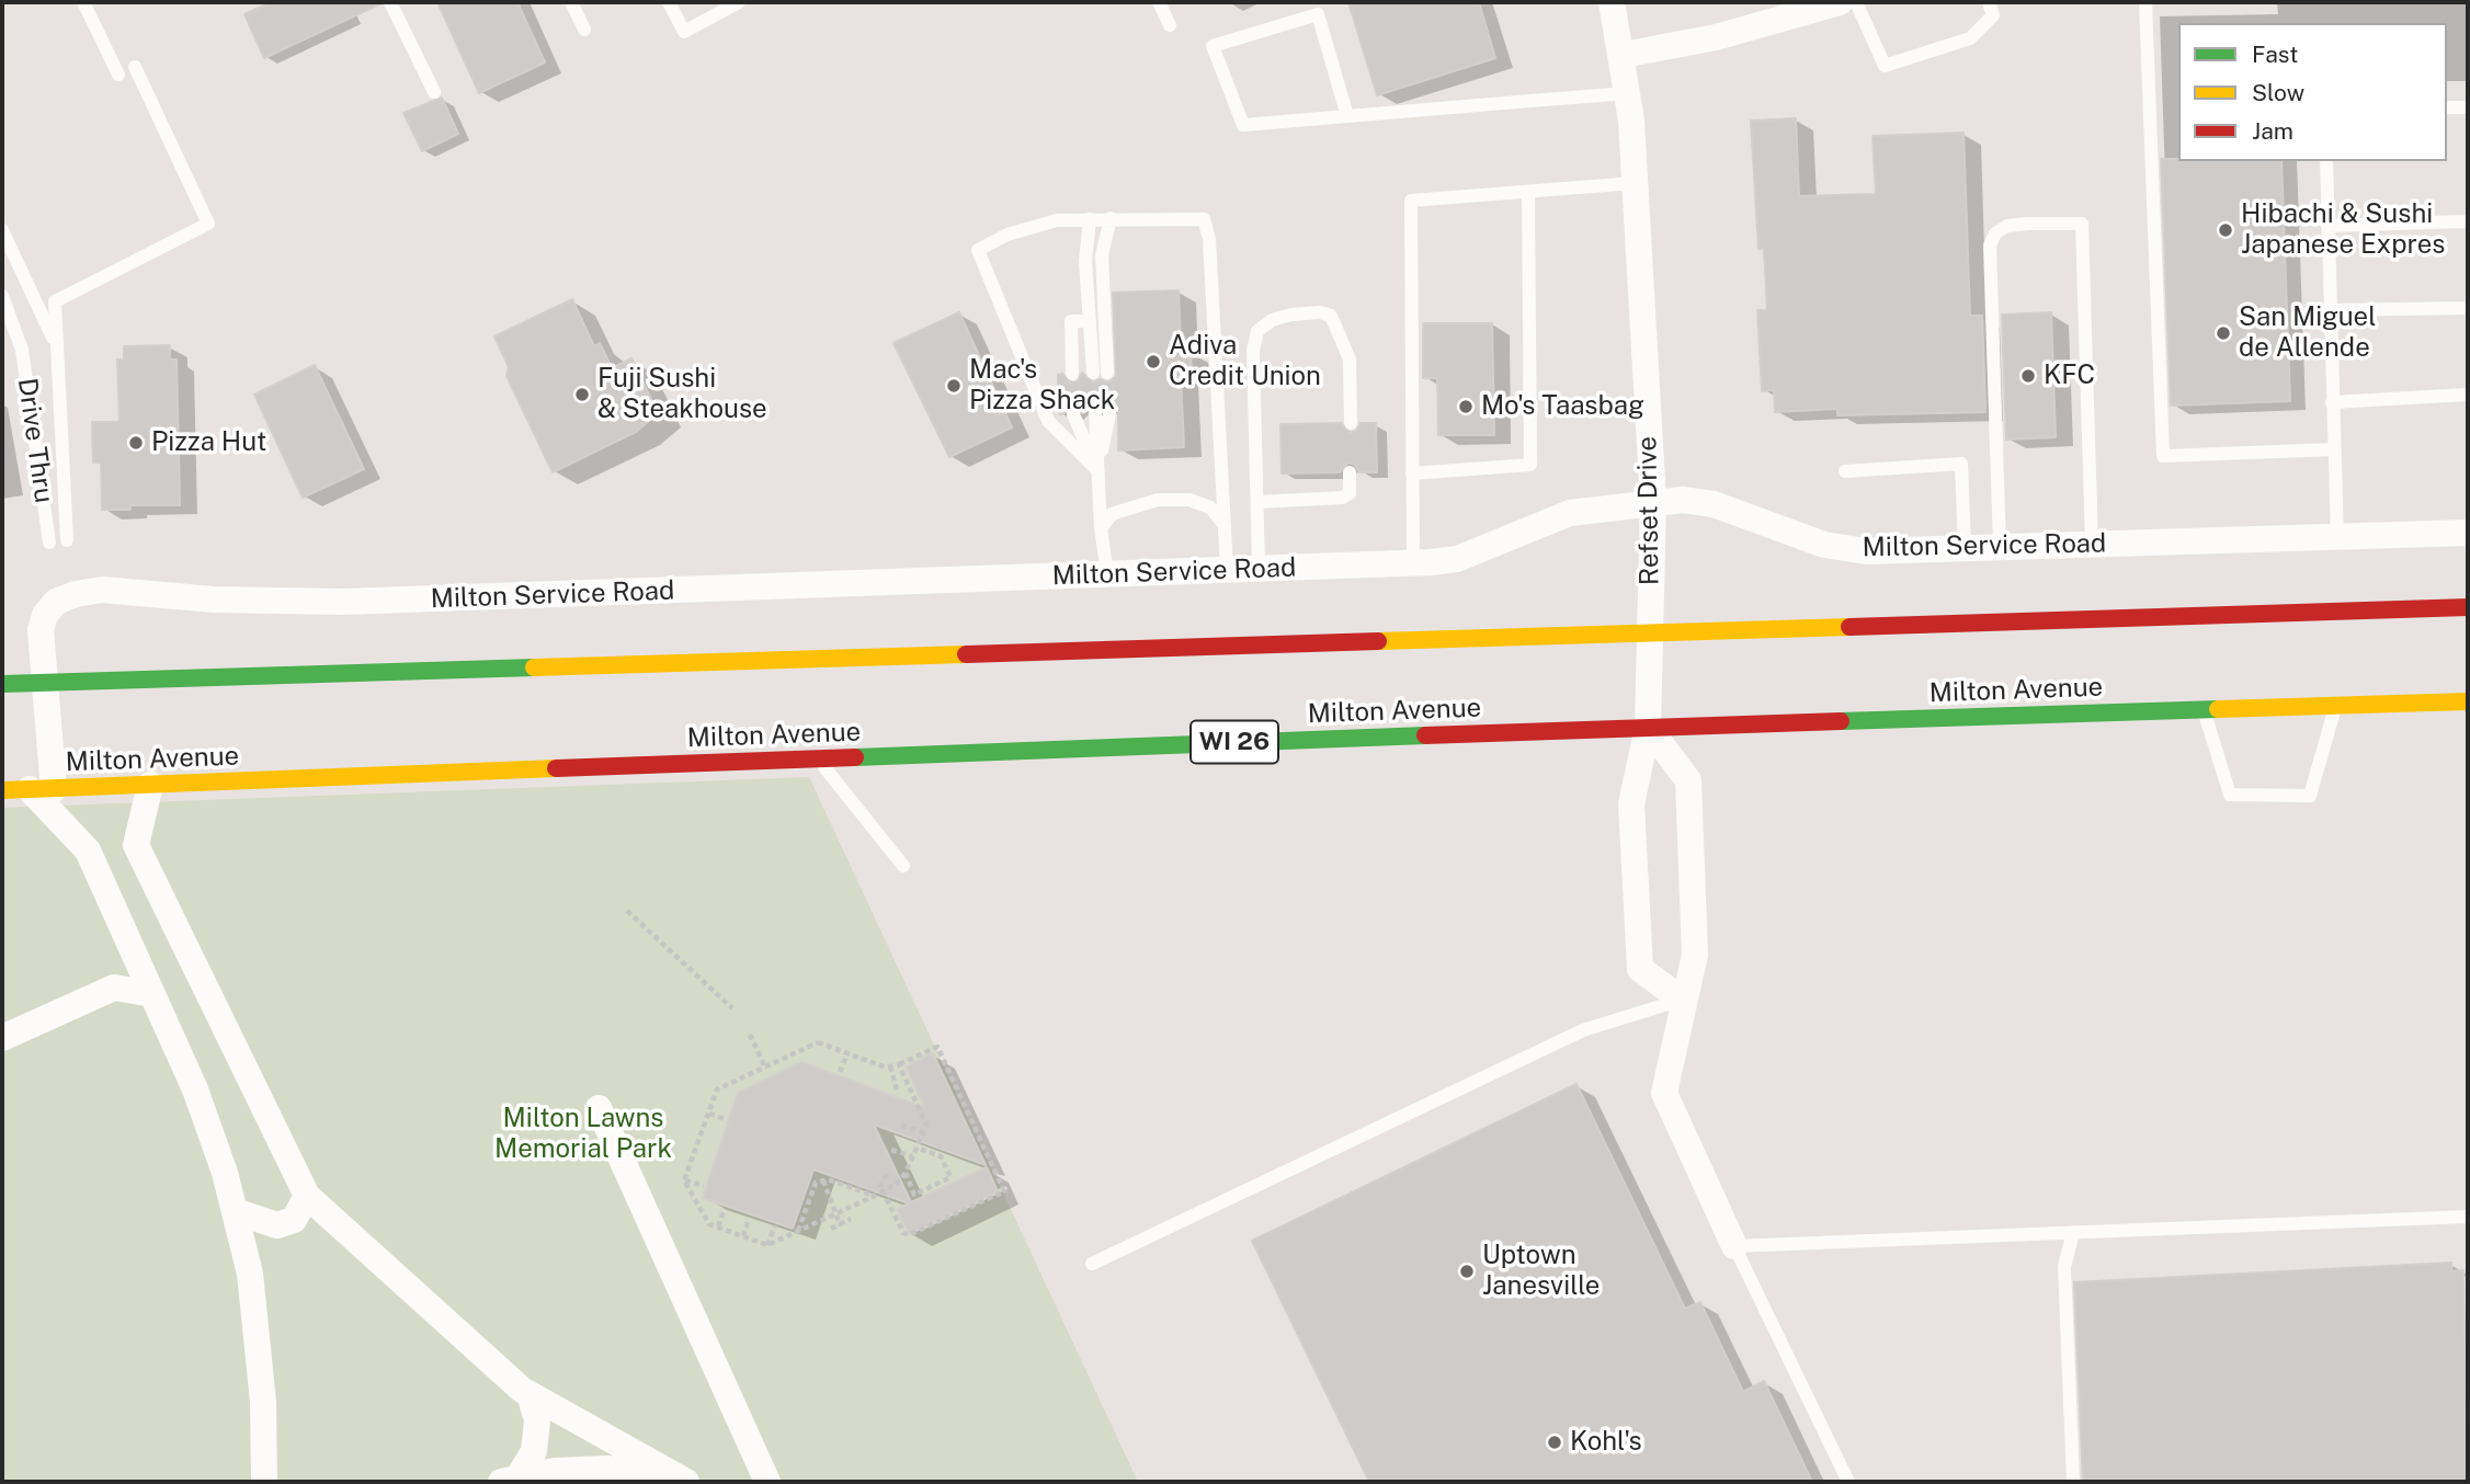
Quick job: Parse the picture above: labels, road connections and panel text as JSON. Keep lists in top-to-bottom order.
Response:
{
  "streets": {
    "main road": ["Milton Avenue", "WI 26"],
    "street": ["Refset Drive", "Milton Service Road"],
    "lane": ["Drive Thru"]
  },
  "crossings": [
    ["Refset Drive", "Milton Service Road"],
    ["Refset Drive", "Milton Avenue"],
    ["Milton Service Road", "Milton Avenue"]
  ],
  "parks": ["Milton Lawns Memorial Park"],
  "places": [
    "Hibachi & Sushi Japanese Expres",
    "San Miguel de Allende",
    "Adiva Credit Union",
    "KFC",
    "Mac's Pizza Shack",
    "Fuji Sushi & Steakhouse",
    "Mo's Taasbag",
    "Pizza Hut",
    "Uptown Janesville",
    "Kohl's"
  ],
  "legend": ["Fast", "Slow", "Jam"]
}
